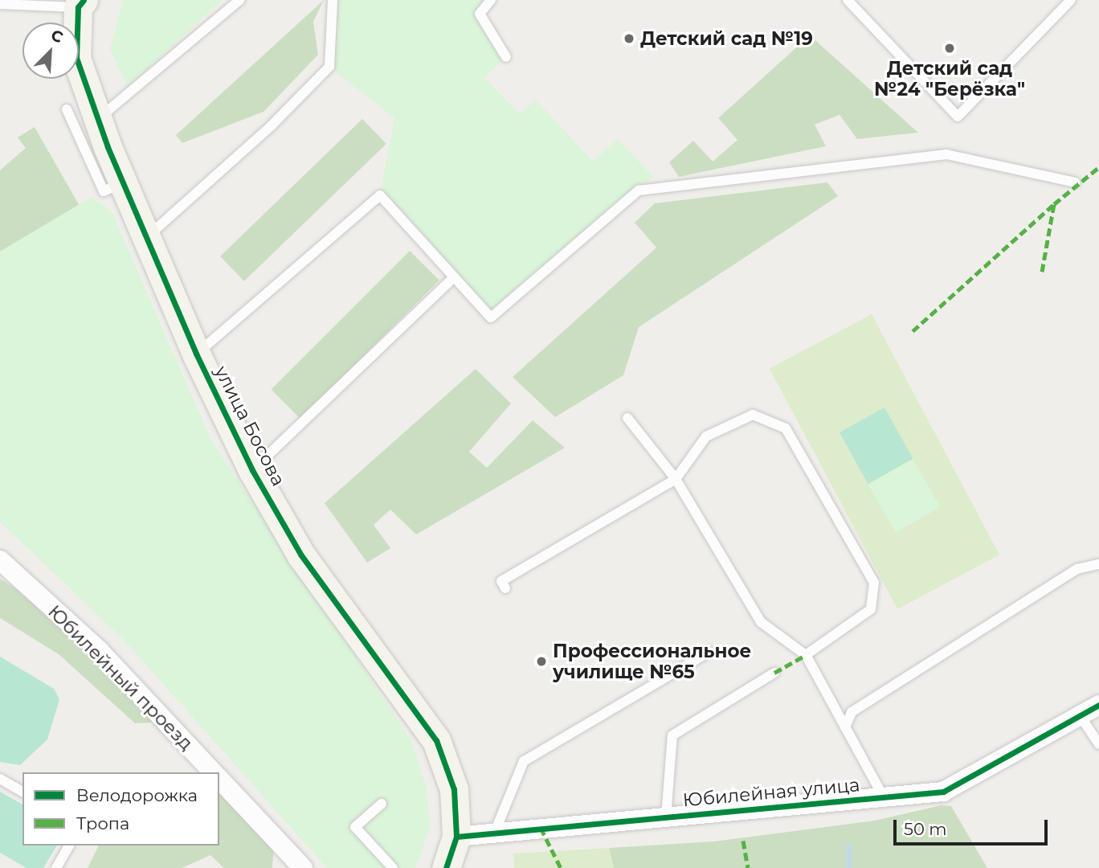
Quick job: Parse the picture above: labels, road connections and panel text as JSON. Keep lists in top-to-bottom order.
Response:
{
  "streets": {
    "street": ["улица Босова", "Юбилейный проезд", "Юбилейная улица"]
  },
  "crossings": [
    ["улица Босова", "Юбилейная улица"]
  ],
  "places": ["Детский сад №19", "Детский сад №24 \"Берёзка\"", "Профессиональное училище №65"],
  "legend": ["Велодорожка", "Тропа"],
  "scale_bar": "50 m",
  "north": "top right"
}
